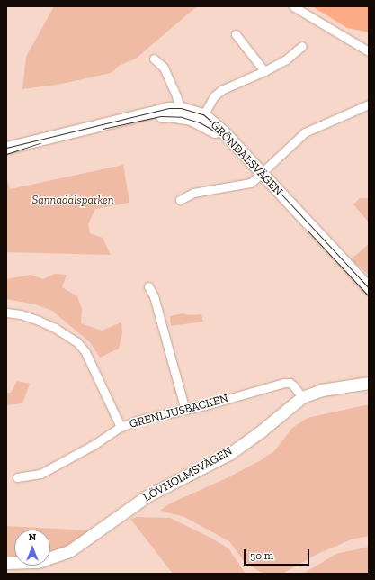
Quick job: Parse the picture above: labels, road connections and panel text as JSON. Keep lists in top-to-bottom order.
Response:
{
  "streets": {
    "street": ["GRÖNDALSVÄGEN", "GRENLJUSBACKEN", "LÖVHOLMSVÄGEN"]
  },
  "crossings": [
    ["GRENLJUSBACKEN", "LÖVHOLMSVÄGEN"]
  ],
  "parks": ["Sannadalsparken"],
  "scale_bar": "50 m",
  "north": "top"
}
